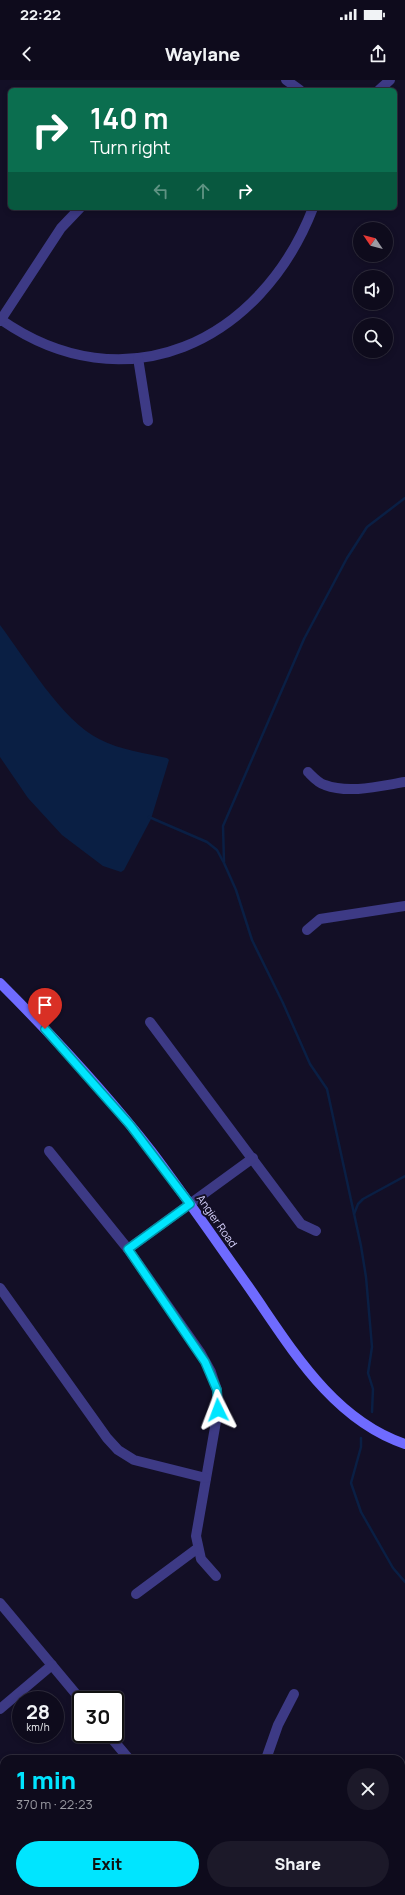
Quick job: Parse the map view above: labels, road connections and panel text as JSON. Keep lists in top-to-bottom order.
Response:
{
  "streets": {
    "street": ["Angier Road"]
  },
  "north": "top left",
  "page": {
    "status": "22:22",
    "header": "Waylane",
    "turn": ["140 m", "Turn right"],
    "speed": "28 km/h",
    "limit": "30",
    "heading": ["1 min", "370 m · 22:23"],
    "buttons": ["Exit", "Share"]
  }
}
